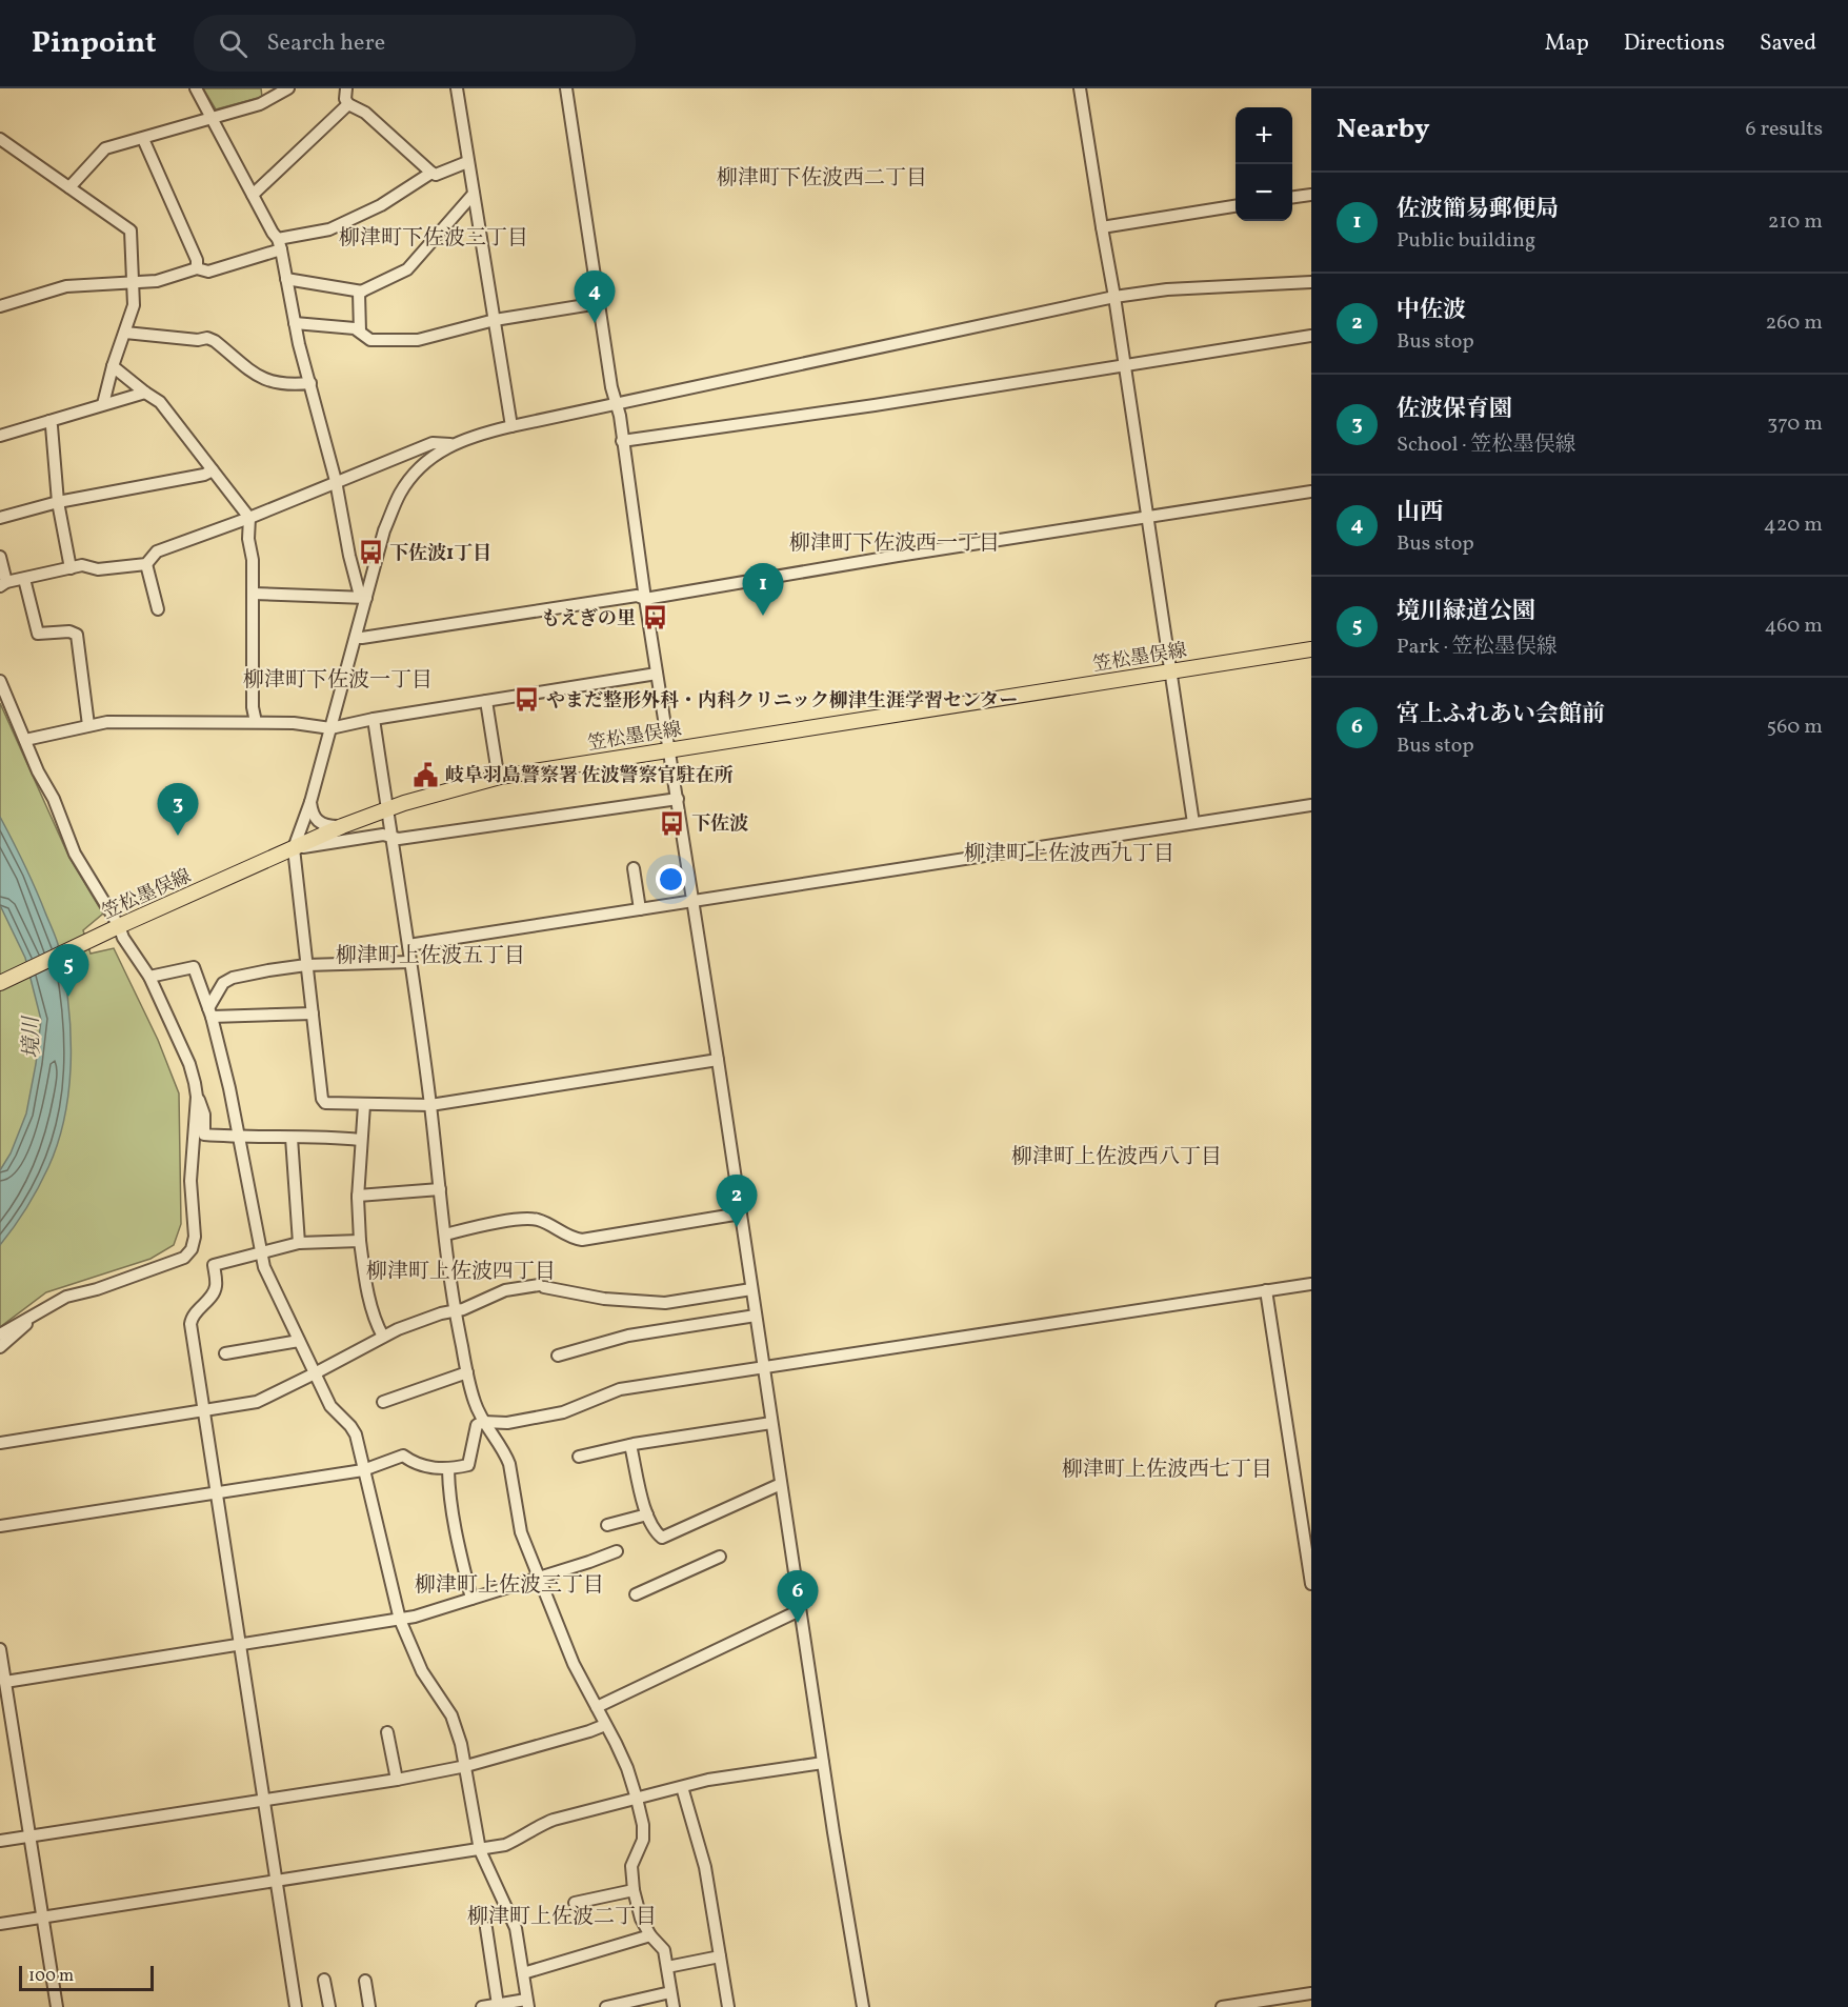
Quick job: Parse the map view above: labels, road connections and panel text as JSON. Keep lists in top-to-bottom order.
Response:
{
  "streets": {
    "main road": ["笠松墨俣線"]
  },
  "districts": [
    "柳津町下佐波西二丁目",
    "柳津町下佐波三丁目",
    "柳津町下佐波西一丁目",
    "柳津町下佐波一丁目",
    "柳津町上佐波西九丁目",
    "柳津町上佐波五丁目",
    "柳津町上佐波西八丁目",
    "柳津町上佐波四丁目",
    "柳津町上佐波西七丁目",
    "柳津町上佐波三丁目",
    "柳津町上佐波二丁目"
  ],
  "water": ["境川"],
  "places": {
    "bus stop": [
      "下佐波1丁目",
      "もえぎの里",
      "やまだ整形外科・内科クリニック柳津生涯学習センター",
      "下佐波"
    ],
    "public building": ["岐阜羽島警察署 佐波警察官駐在所"]
  },
  "scale_bar": "100 m",
  "page": {
    "header": "Pinpoint",
    "search": "Search here",
    "nav": ["Map", "Directions", "Saved"],
    "heading": ["Nearby", "6 results"],
    "map_buttons": ["+", "−"],
    "list": [
      {
        "mark": "1",
        "name": "佐波簡易郵便局",
        "note": "Public building",
        "value": "210 m"
      },
      {
        "mark": "2",
        "name": "中佐波",
        "note": "Bus stop",
        "value": "260 m"
      },
      {
        "mark": "3",
        "name": "佐波保育園",
        "note": "School · 笠松墨俣線",
        "value": "370 m"
      },
      {
        "mark": "4",
        "name": "山西",
        "note": "Bus stop",
        "value": "420 m"
      },
      {
        "mark": "5",
        "name": "境川緑道公園",
        "note": "Park · 笠松墨俣線",
        "value": "460 m"
      },
      {
        "mark": "6",
        "name": "宮上ふれあい会館前",
        "note": "Bus stop",
        "value": "560 m"
      }
    ],
    "pins": [
      "4",
      "1",
      "3",
      "5",
      "2",
      "6"
    ],
    "scale": "100 m"
  }
}
